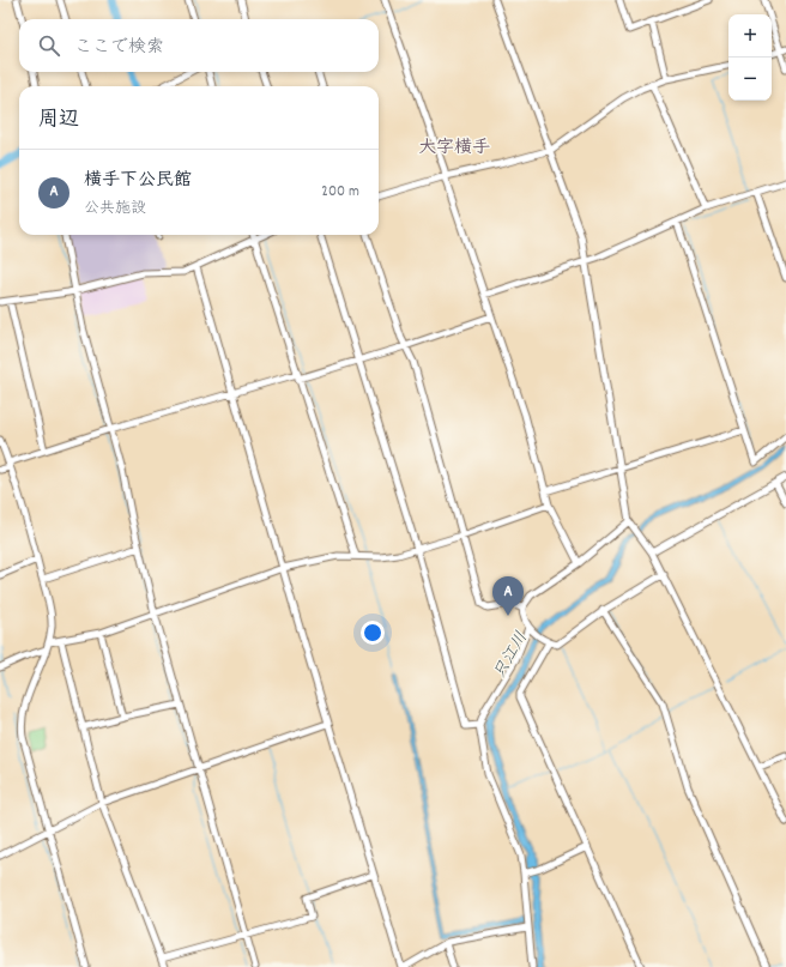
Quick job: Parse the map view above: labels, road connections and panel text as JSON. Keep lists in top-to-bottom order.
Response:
{
  "districts": ["大字横手"],
  "water": ["只江川"],
  "page": {
    "map_buttons": ["+", "−"],
    "search": "ここで検索",
    "heading": "周辺",
    "list": [
      {
        "mark": "A",
        "name": "横手下公民館",
        "note": "公共施設",
        "value": "200 m"
      }
    ],
    "pins": "A"
  }
}
